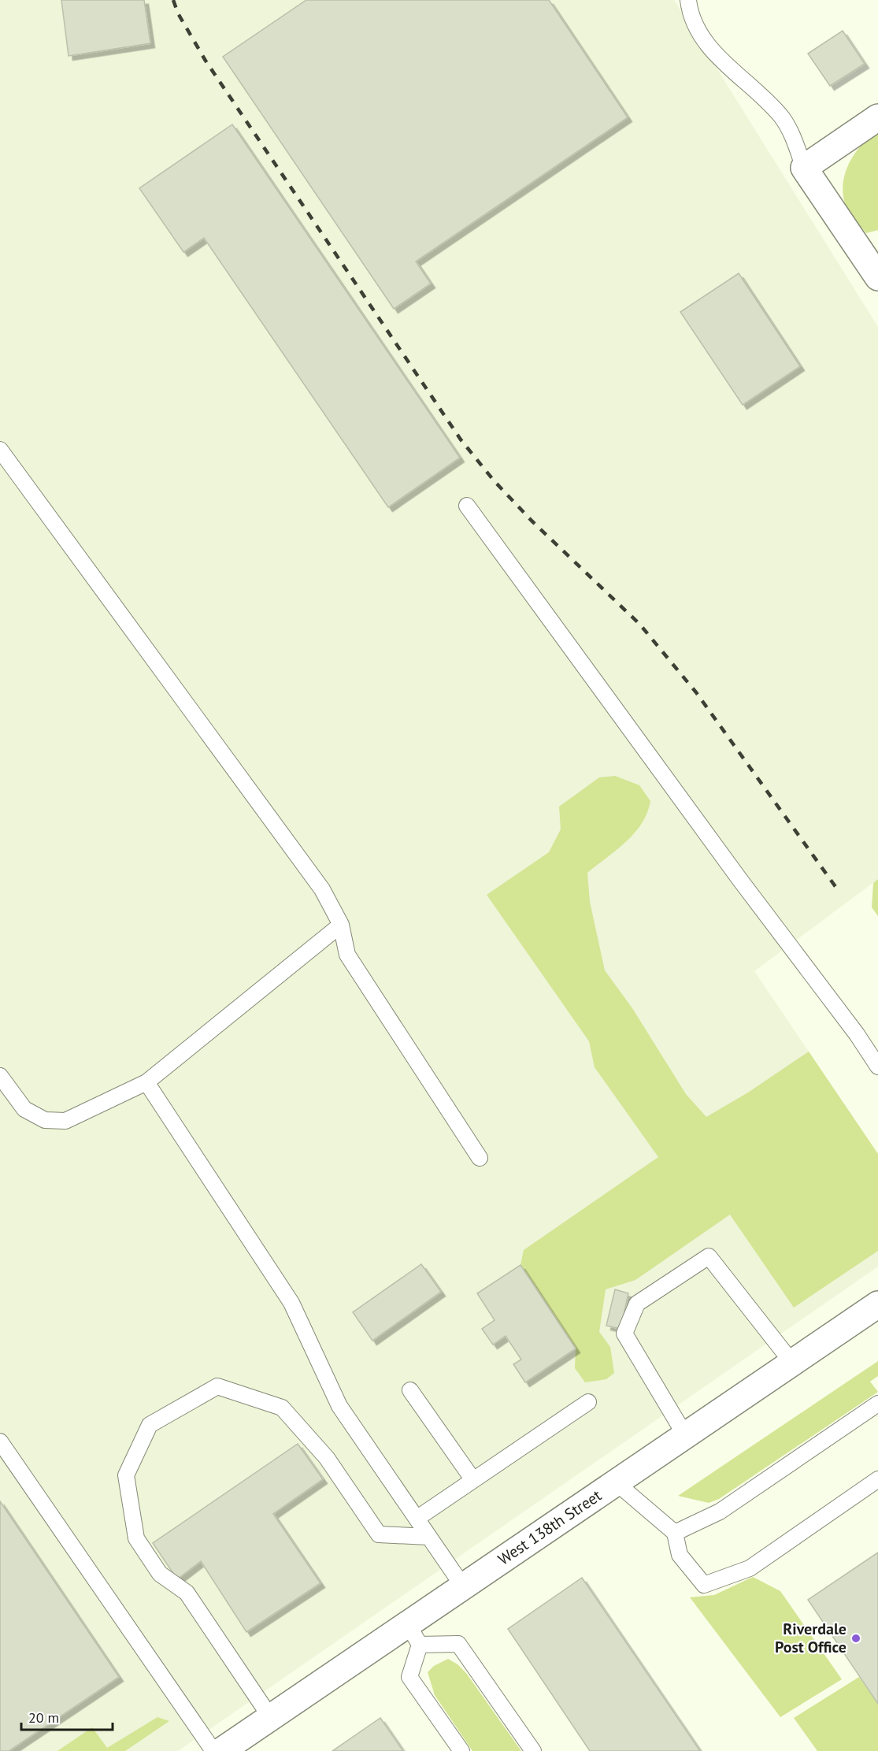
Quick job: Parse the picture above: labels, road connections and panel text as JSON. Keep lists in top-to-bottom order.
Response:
{
  "streets": {
    "street": ["West 138th Street"]
  },
  "places": ["Riverdale Post Office"],
  "scale_bar": "20 m"
}
